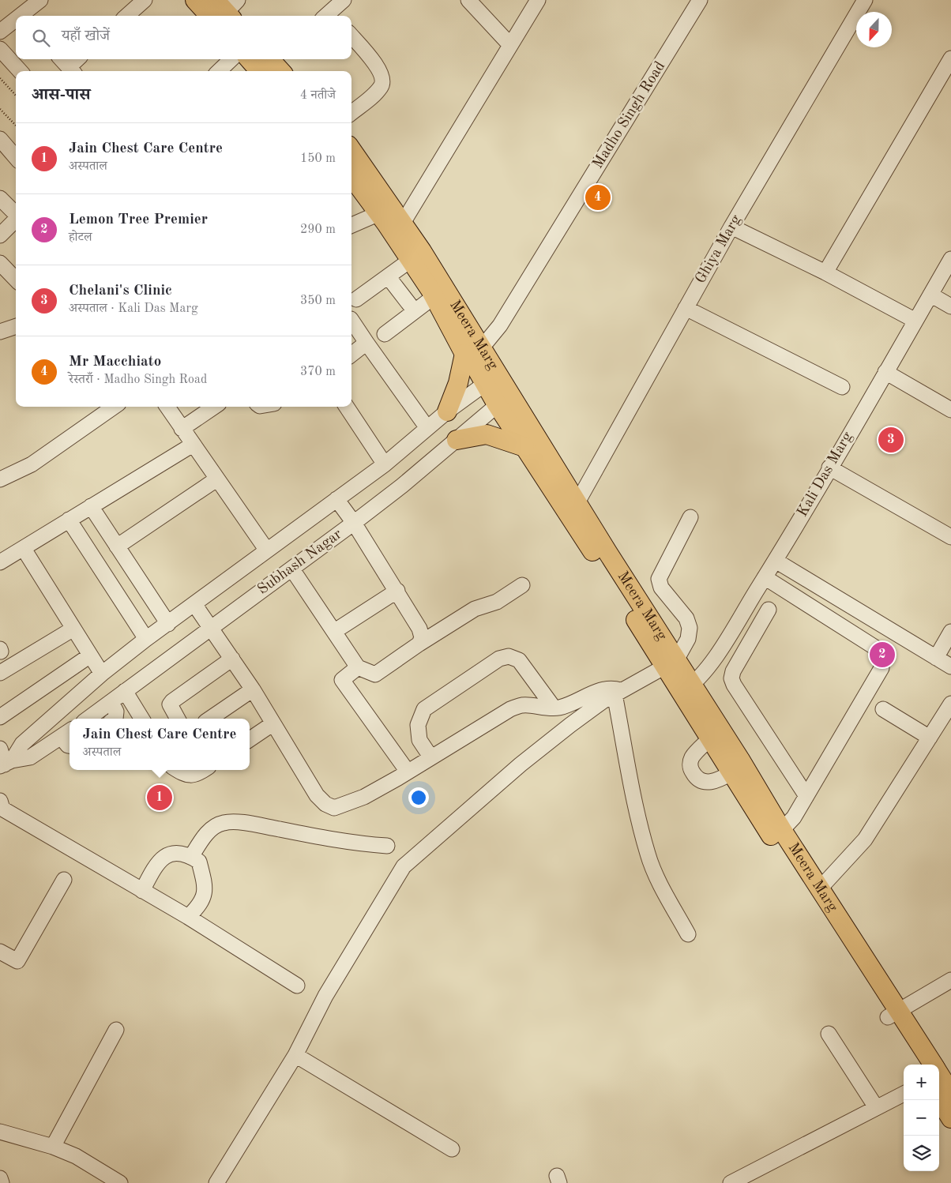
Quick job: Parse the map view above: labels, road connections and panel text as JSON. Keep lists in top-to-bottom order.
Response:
{
  "streets": {
    "main road": ["Meera Marg"],
    "street": [
      "Madho Singh Road",
      "Ghiya Marg",
      "Kali Das Marg",
      "Subhash Nagar"
    ]
  },
  "crossings": [
    ["Madho Singh Road", "Meera Marg"],
    ["Ghiya Marg", "Meera Marg"],
    ["Meera Marg", "Kali Das Marg"],
    ["Meera Marg", "Subhash Nagar"]
  ],
  "north": "bottom",
  "page": {
    "search": "यहाँ खोजें",
    "heading": ["आस-पास", "4 नतीजे"],
    "list": [
      {
        "mark": "1",
        "name": "Jain Chest Care Centre",
        "note": "अस्पताल",
        "value": "150 m"
      },
      {
        "mark": "2",
        "name": "Lemon Tree Premier",
        "note": "होटल",
        "value": "290 m"
      },
      {
        "mark": "3",
        "name": "Chelani's Clinic",
        "note": "अस्पताल · Kali Das Marg",
        "value": "350 m"
      },
      {
        "mark": "4",
        "name": "Mr Macchiato",
        "note": "रेस्तराँ · Madho Singh Road",
        "value": "370 m"
      }
    ],
    "pins": [
      "4",
      "3",
      "2",
      "1"
    ],
    "popup": ["Jain Chest Care Centre", "अस्पताल"],
    "map_buttons": ["+", "−"]
  }
}
